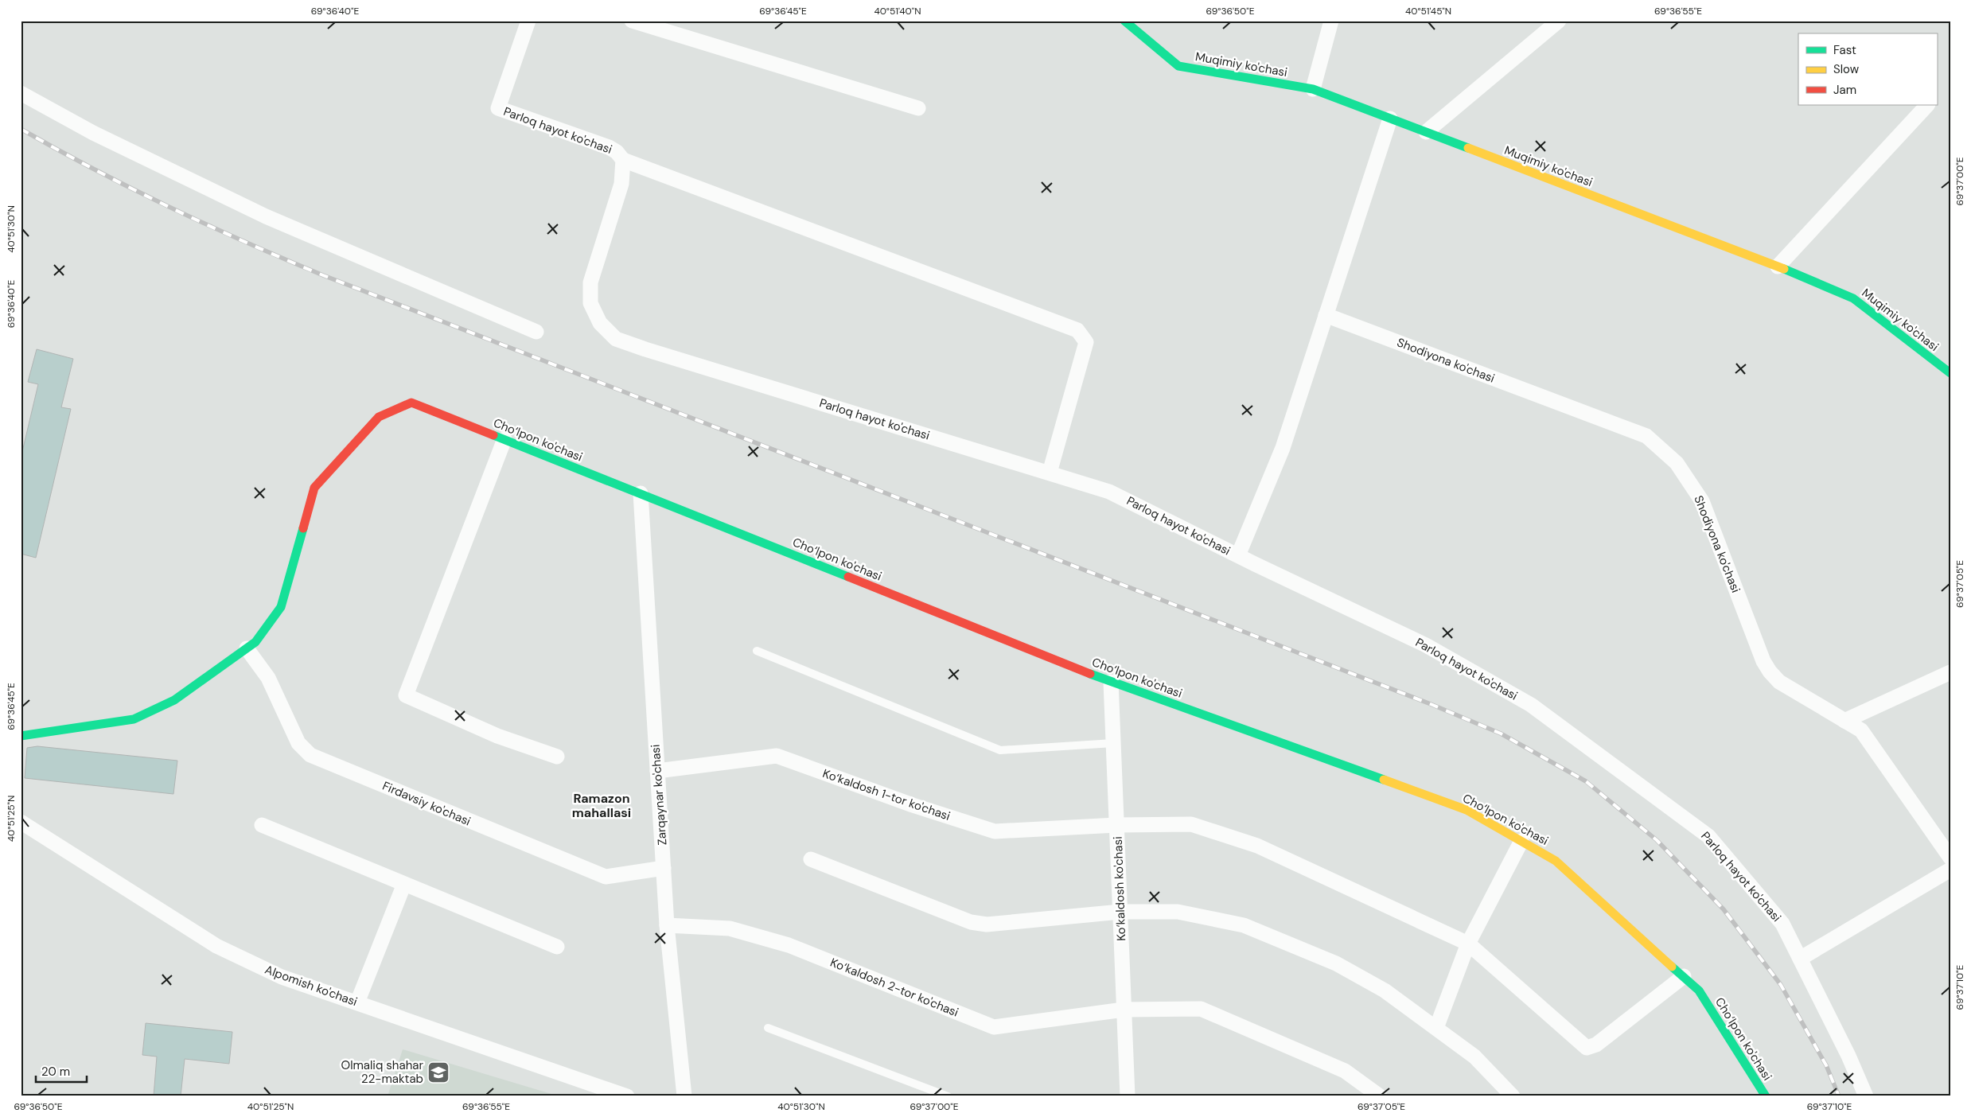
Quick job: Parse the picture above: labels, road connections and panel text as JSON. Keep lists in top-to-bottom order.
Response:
{
  "streets": {
    "street": [
      "Muqimiy ko'chasi",
      "Parloq hayot ko'chasi",
      "Shodiyona ko'chasi",
      "Cho‘lpon ko'chasi",
      "Zarqaynar ko'chasi",
      "Ko‘kaldosh 1-tor ko'chasi",
      "Firdavsiy ko'chasi",
      "Ko‘kaldosh ko'chasi",
      "Alpomish ko'chasi",
      "Ko‘kaldosh 2-tor ko'chasi"
    ]
  },
  "crossings": [
    ["Cho‘lpon ko'chasi", "Zarqaynar ko'chasi"],
    ["Cho‘lpon ko'chasi", "Ko‘kaldosh 1-tor ko'chasi"],
    ["Cho‘lpon ko'chasi", "Firdavsiy ko'chasi"],
    ["Cho‘lpon ko'chasi", "Ko‘kaldosh ko'chasi"],
    ["Zarqaynar ko'chasi", "Ko‘kaldosh 1-tor ko'chasi"],
    ["Zarqaynar ko'chasi", "Firdavsiy ko'chasi"],
    ["Zarqaynar ko'chasi", "Ko‘kaldosh 2-tor ko'chasi"],
    ["Ko‘kaldosh 1-tor ko'chasi", "Ko‘kaldosh ko'chasi"],
    ["Ko‘kaldosh ko'chasi", "Ko‘kaldosh 2-tor ko'chasi"]
  ],
  "districts": ["Ramazon mahallasi"],
  "places": {
    "school or university": ["Olmaliq shahar 22-maktab"]
  },
  "legend": ["Fast", "Slow", "Jam"],
  "scale_bar": "20 m",
  "coordinates": [
    "69°36'40\"E",
    "69°36'45\"E",
    "40°51'40\"N",
    "69°36'50\"E",
    "40°51'45\"N",
    "69°36'55\"E",
    "69°37'00\"E",
    "40°51'30\"N",
    "69°37'05\"E",
    "40°51'25\"N",
    "69°37'10\"E"
  ]
}
